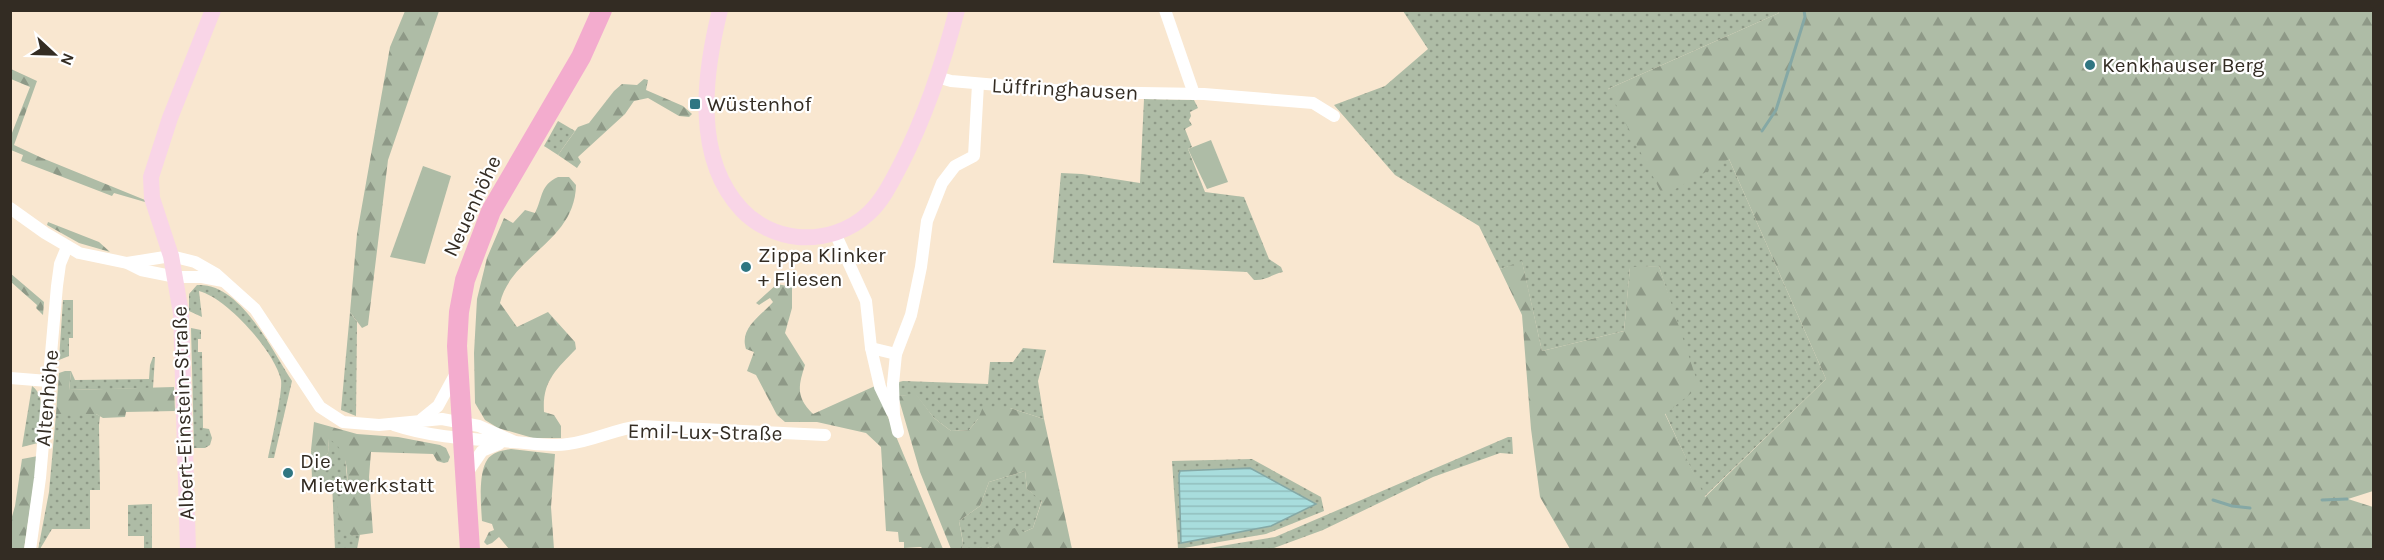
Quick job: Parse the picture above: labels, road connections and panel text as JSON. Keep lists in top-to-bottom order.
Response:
{
  "streets": {
    "main road": ["Neuenhöhe", "Albert-Einstein-Straße"],
    "street": ["Lüffringhausen", "Altenhöhe", "Emil-Lux-Straße"]
  },
  "crossings": [
    ["Neuenhöhe", "Emil-Lux-Straße"]
  ],
  "places": {
    "other": ["Kenkhauser Berg", "Zippa Klinker + Fliesen", "Die Mietwerkstatt"],
    "transit": ["Wüstenhof"]
  },
  "north": "right"
}
